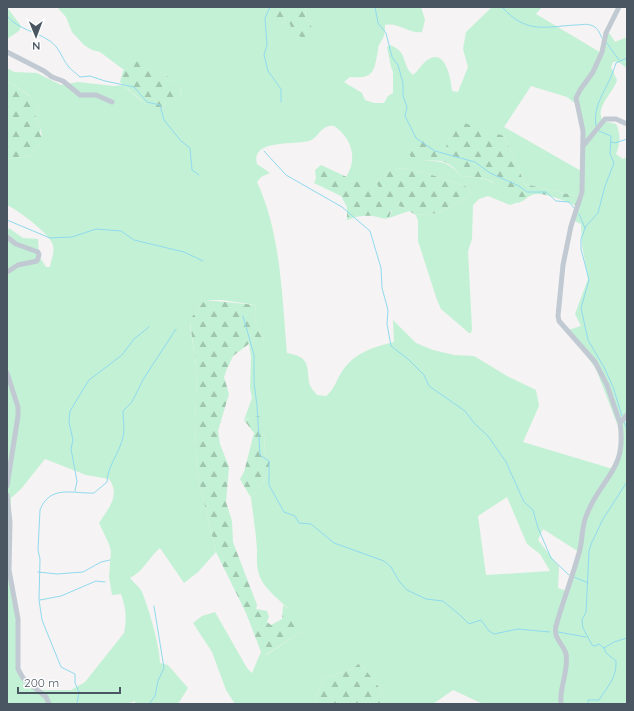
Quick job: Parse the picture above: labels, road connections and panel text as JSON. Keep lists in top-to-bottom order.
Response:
{
  "scale_bar": "200 m",
  "north": "bottom"
}
